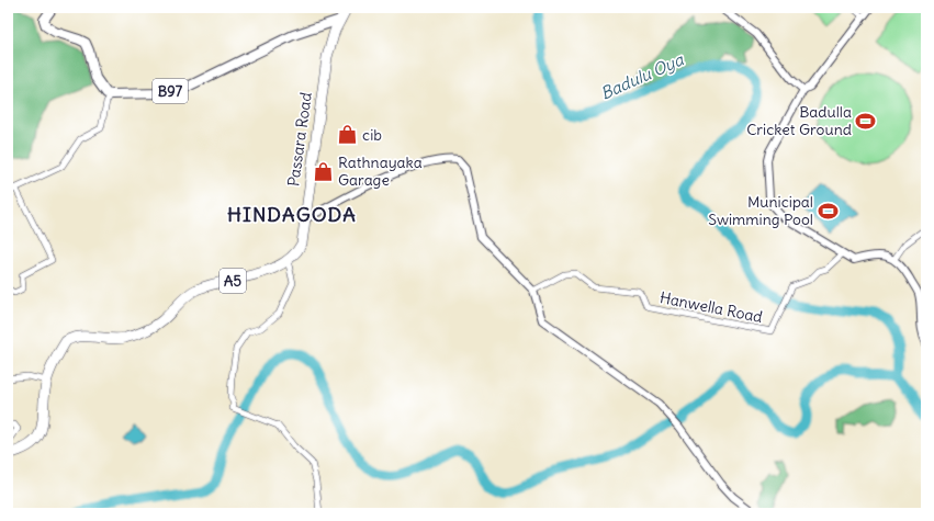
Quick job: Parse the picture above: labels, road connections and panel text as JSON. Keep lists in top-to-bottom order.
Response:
{
  "streets": {
    "highway": ["Passara Road", "A5"],
    "main road": ["B97"],
    "street": ["Hanwella Road"]
  },
  "crossings": [
    ["B97", "Passara Road"]
  ],
  "districts": ["HINDAGODA"],
  "water": ["Badulu Oya"],
  "places": {
    "sports": ["Badulla Cricket Ground", "Municipal Swimming Pool"],
    "shop": ["cib", "Rathnayaka Garage"]
  }
}
